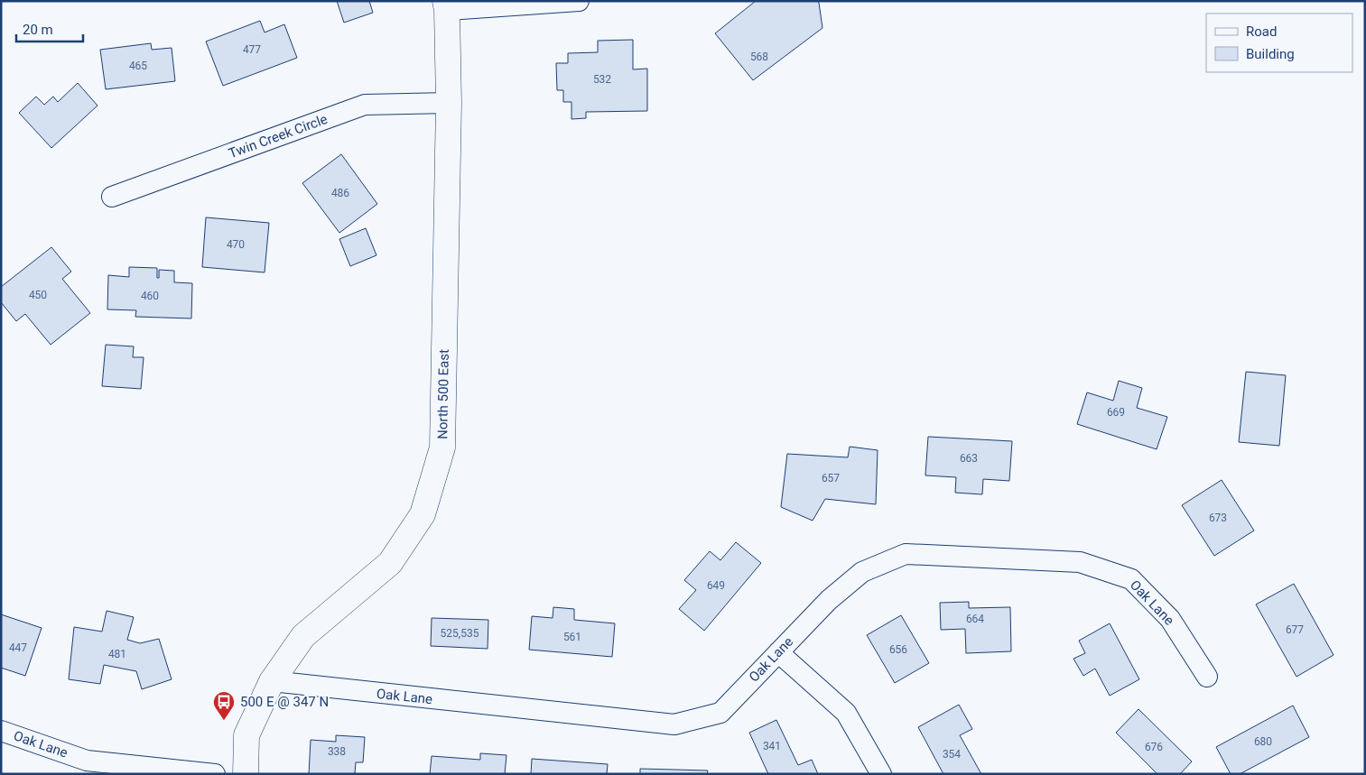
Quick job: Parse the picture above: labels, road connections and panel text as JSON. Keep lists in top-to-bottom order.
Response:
{
  "streets": {
    "street": ["Twin Creek Circle", "North 500 East", "Oak Lane"]
  },
  "crossings": [
    ["Twin Creek Circle", "North 500 East"],
    ["North 500 East", "Oak Lane"]
  ],
  "places": {
    "bus stop": ["500 E @ 347 N"]
  },
  "house_numbers": [
    "477",
    "568",
    "465",
    "532",
    "486",
    "470",
    "450",
    "460",
    "669",
    "663",
    "657",
    "673",
    "649",
    "664",
    "677",
    "525,535",
    "561",
    "447",
    "656",
    "481",
    "680",
    "341",
    "676",
    "338",
    "354"
  ],
  "legend": ["Road", "Building"],
  "scale_bar": "20 m"
}
